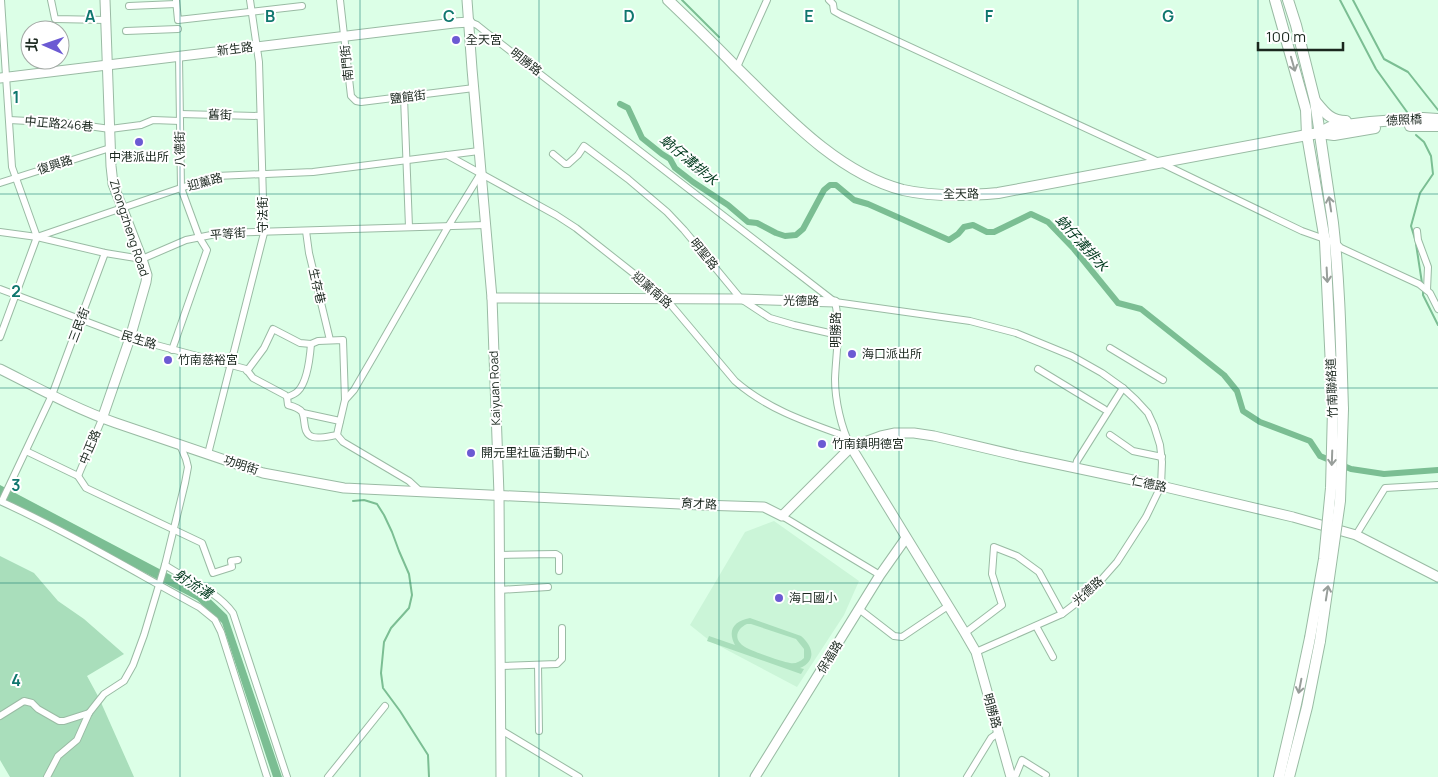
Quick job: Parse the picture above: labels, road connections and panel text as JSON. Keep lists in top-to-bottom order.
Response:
{
  "streets": {
    "main road": ["德照橋", "全天路", "竹南聯絡道"],
    "street": [
      "新生路",
      "明勝路",
      "南門街",
      "鹽館街",
      "舊街",
      "中正路246巷",
      "八德街",
      "復興路",
      "迎薰路",
      "守法街",
      "Zhongzheng Road",
      "平等街",
      "明聖路",
      "生存巷",
      "迎薰南路",
      "光德路",
      "三民街",
      "民生路",
      "Kaiyuan Road",
      "中正路",
      "功明街",
      "仁德路",
      "育才路",
      "保福路"
    ]
  },
  "crossings": [
    ["新生路", "明勝路"],
    ["新生路", "南門街"],
    ["新生路", "八德街"],
    ["新生路", "守法街"],
    ["新生路", "Zhongzheng Road"],
    ["新生路", "Kaiyuan Road"],
    ["明勝路", "明聖路"],
    ["明勝路", "迎薰南路"],
    ["明勝路", "光德路"],
    ["明勝路", "Kaiyuan Road"],
    ["明勝路", "仁德路"],
    ["明勝路", "保福路"],
    ["南門街", "鹽館街"],
    ["鹽館街", "Kaiyuan Road"],
    ["舊街", "中正路246巷"],
    ["舊街", "八德街"],
    ["舊街", "守法街"],
    ["舊街", "Zhongzheng Road"],
    ["德照橋", "全天路"],
    ["中正路246巷", "Zhongzheng Road"],
    ["八德街", "迎薰路"],
    ["八德街", "平等街"],
    ["八德街", "民生路"],
    ["復興路", "Zhongzheng Road"],
    ["迎薰路", "守法街"],
    ["迎薰路", "Zhongzheng Road"],
    ["迎薰路", "迎薰南路"],
    ["迎薰路", "Kaiyuan Road"],
    ["全天路", "竹南聯絡道"],
    ["守法街", "平等街"],
    ["守法街", "民生路"],
    ["守法街", "功明街"],
    ["Zhongzheng Road", "平等街"],
    ["Zhongzheng Road", "民生路"],
    ["Zhongzheng Road", "中正路"],
    ["Zhongzheng Road", "功明街"],
    ["平等街", "生存巷"],
    ["平等街", "Kaiyuan Road"],
    ["明聖路", "光德路"],
    ["迎薰南路", "光德路"],
    ["迎薰南路", "Kaiyuan Road"],
    ["光德路", "Kaiyuan Road"],
    ["光德路", "仁德路"],
    ["三民街", "民生路"],
    ["三民街", "功明街"],
    ["Kaiyuan Road", "功明街"],
    ["Kaiyuan Road", "育才路"],
    ["中正路", "功明街"],
    ["功明街", "育才路"],
    ["育才路", "保福路"]
  ],
  "water": ["蚋仔溝排水", "射流溝"],
  "places": [
    "全天宮",
    "中港派出所",
    "海口派出所",
    "竹南慈裕宮",
    "竹南鎮明德宮",
    "開元里社區活動中心",
    "海口國小"
  ],
  "scale_bar": "100 m",
  "north": "left",
  "grid": {
    "columns": [
      "A",
      "B",
      "C",
      "D",
      "E",
      "F",
      "G"
    ],
    "rows": [
      "1",
      "2",
      "3",
      "4"
    ]
  }
}
